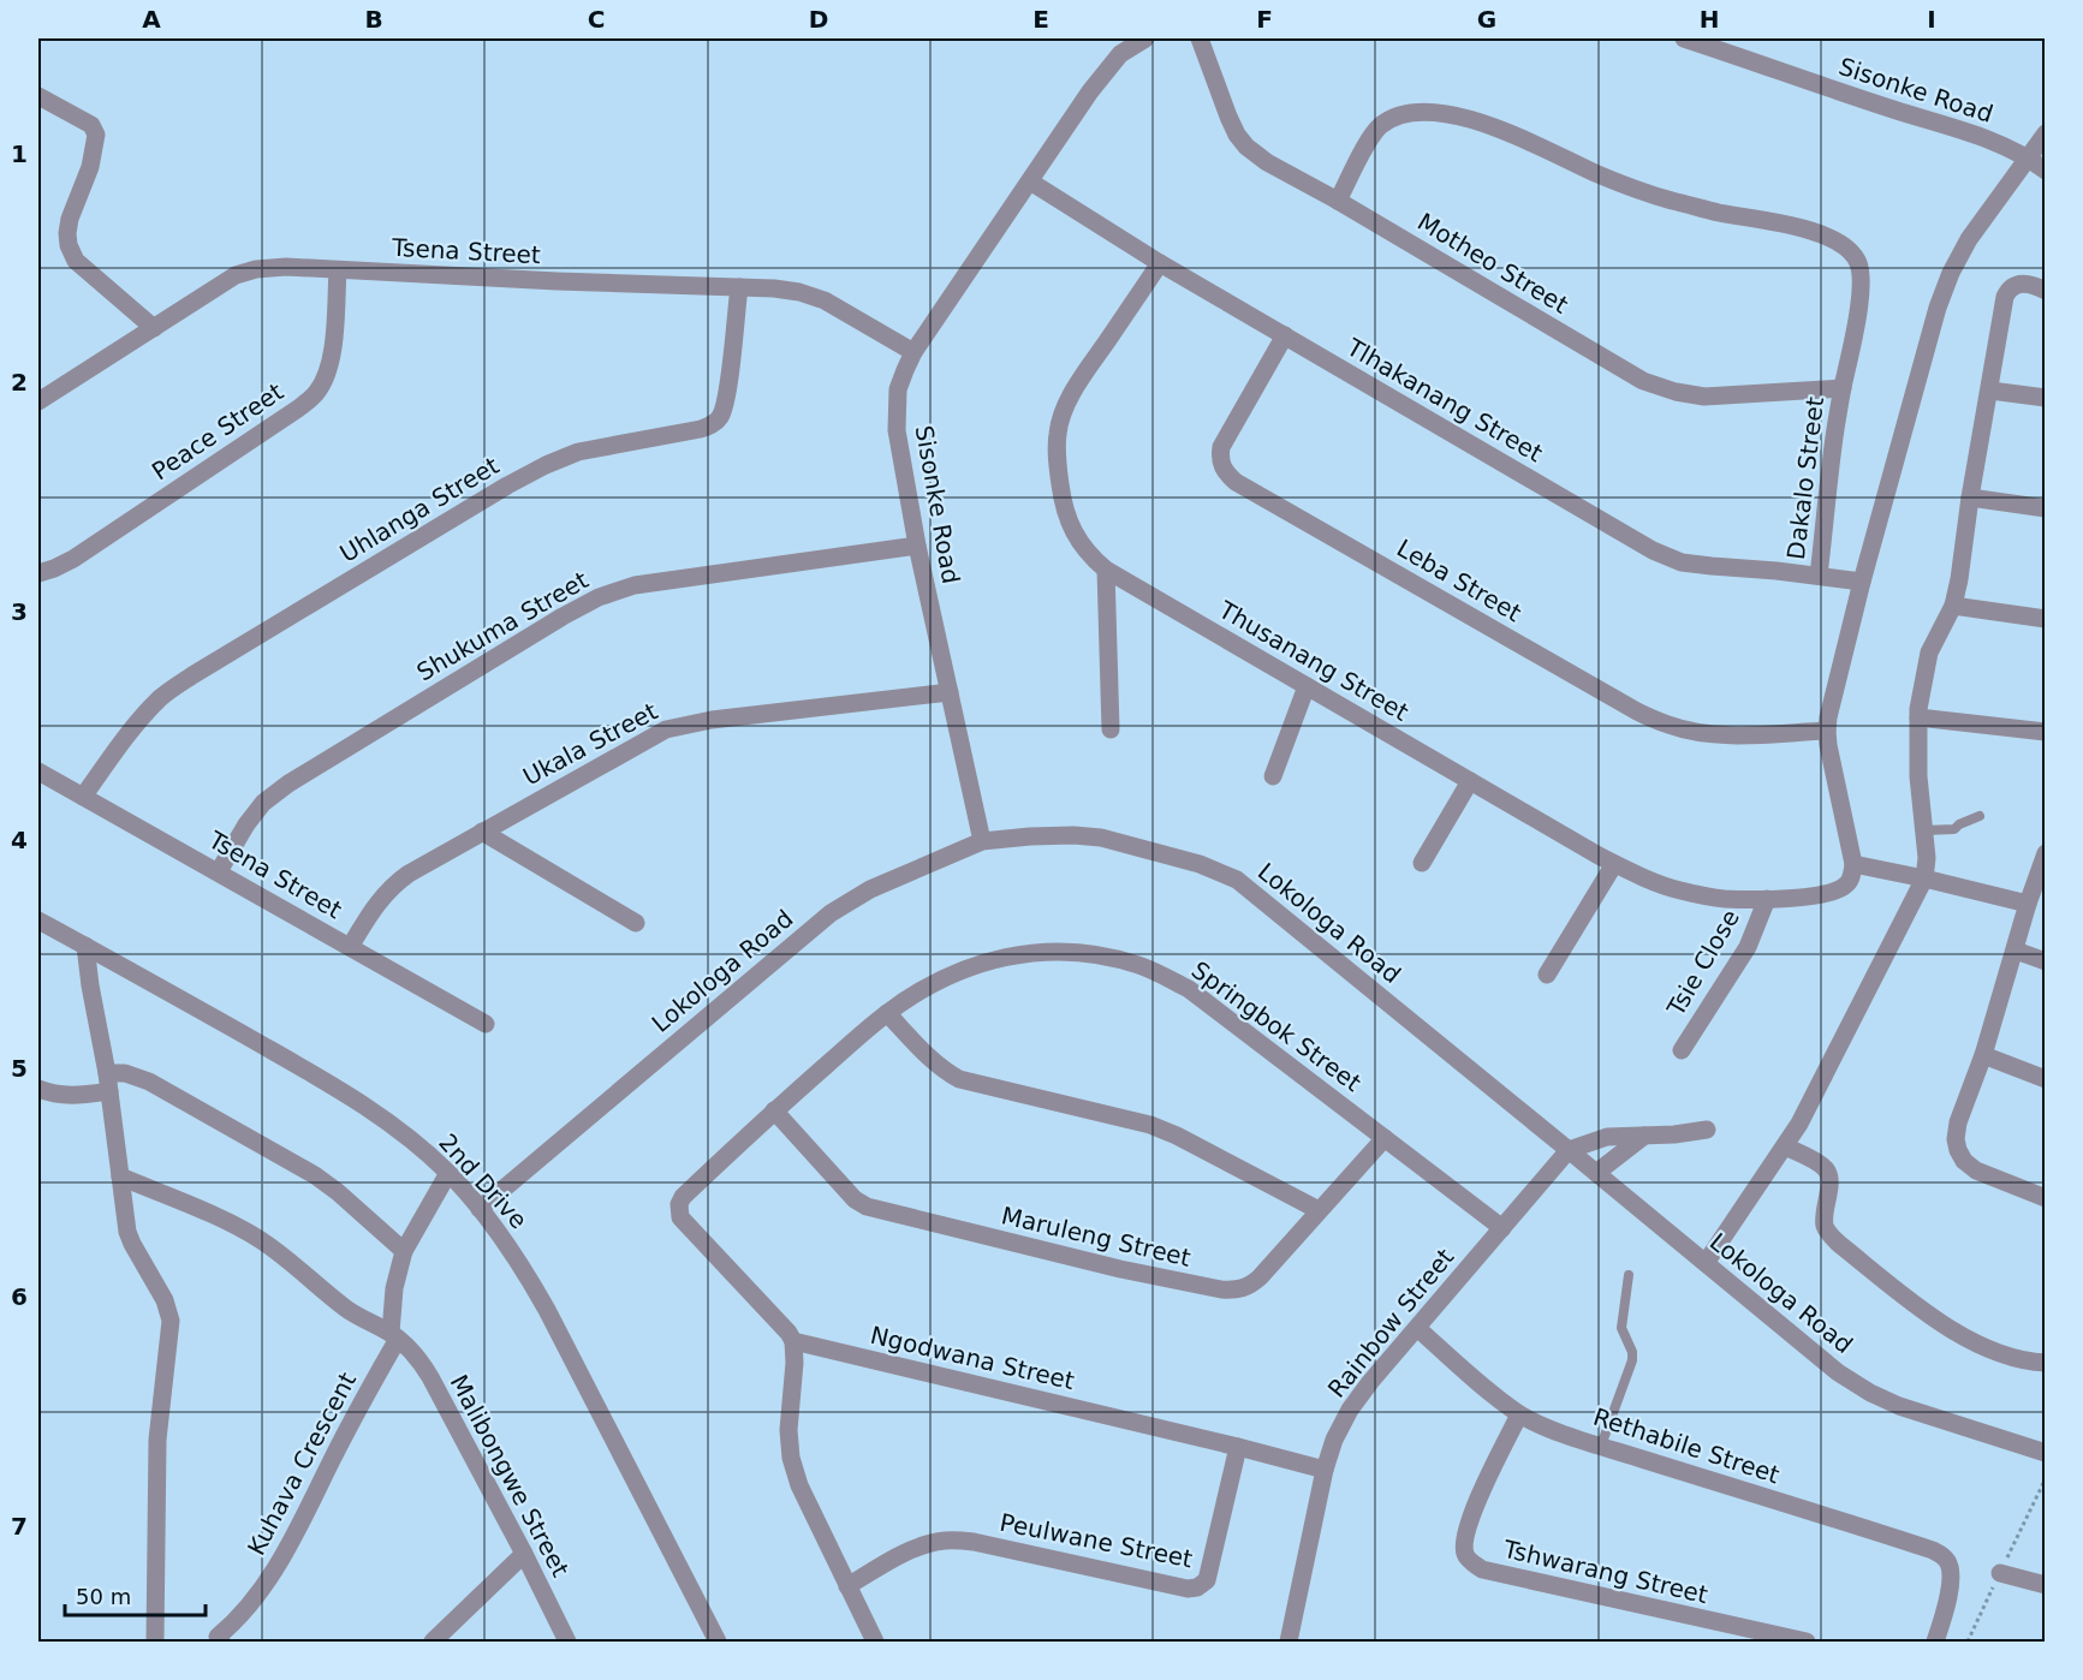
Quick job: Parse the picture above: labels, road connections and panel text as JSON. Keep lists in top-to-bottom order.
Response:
{
  "streets": {
    "street": [
      "Sisonke Road",
      "Tsena Street",
      "Motheo Street",
      "Tlhakanang Street",
      "Peace Street",
      "Dakalo Street",
      "Uhlanga Street",
      "Leba Street",
      "Shukuma Street",
      "Thusanang Street",
      "Ukala Street",
      "Lokologa Road",
      "Tsie Close",
      "Springbok Street",
      "2nd Drive",
      "Maruleng Street",
      "Rainbow Street",
      "Ngodwana Street",
      "Rethabile Street",
      "Kuhava Crescent",
      "Malibongwe Street",
      "Peulwane Street",
      "Tshwarang Street"
    ]
  },
  "crossings": [
    ["Sisonke Road", "Tsena Street"],
    ["Sisonke Road", "Tlhakanang Street"],
    ["Sisonke Road", "Shukuma Street"],
    ["Sisonke Road", "Ukala Street"],
    ["Sisonke Road", "Lokologa Road"],
    ["Tsena Street", "Peace Street"],
    ["Tsena Street", "Uhlanga Street"],
    ["Tsena Street", "Shukuma Street"],
    ["Tsena Street", "Ukala Street"],
    ["Motheo Street", "Dakalo Street"],
    ["Tlhakanang Street", "Dakalo Street"],
    ["Tlhakanang Street", "Leba Street"],
    ["Tlhakanang Street", "Thusanang Street"],
    ["Thusanang Street", "Tsie Close"],
    ["Lokologa Road", "2nd Drive"],
    ["Lokologa Road", "Rainbow Street"],
    ["Springbok Street", "Maruleng Street"],
    ["Springbok Street", "Rainbow Street"],
    ["Springbok Street", "Ngodwana Street"],
    ["Rainbow Street", "Ngodwana Street"],
    ["Rainbow Street", "Rethabile Street"],
    ["Ngodwana Street", "Peulwane Street"],
    ["Rethabile Street", "Tshwarang Street"],
    ["Kuhava Crescent", "Malibongwe Street"]
  ],
  "scale_bar": "50 m",
  "grid": {
    "columns": [
      "A",
      "B",
      "C",
      "D",
      "E",
      "F",
      "G",
      "H",
      "I"
    ],
    "rows": [
      "1",
      "2",
      "3",
      "4",
      "5",
      "6",
      "7"
    ]
  }
}
